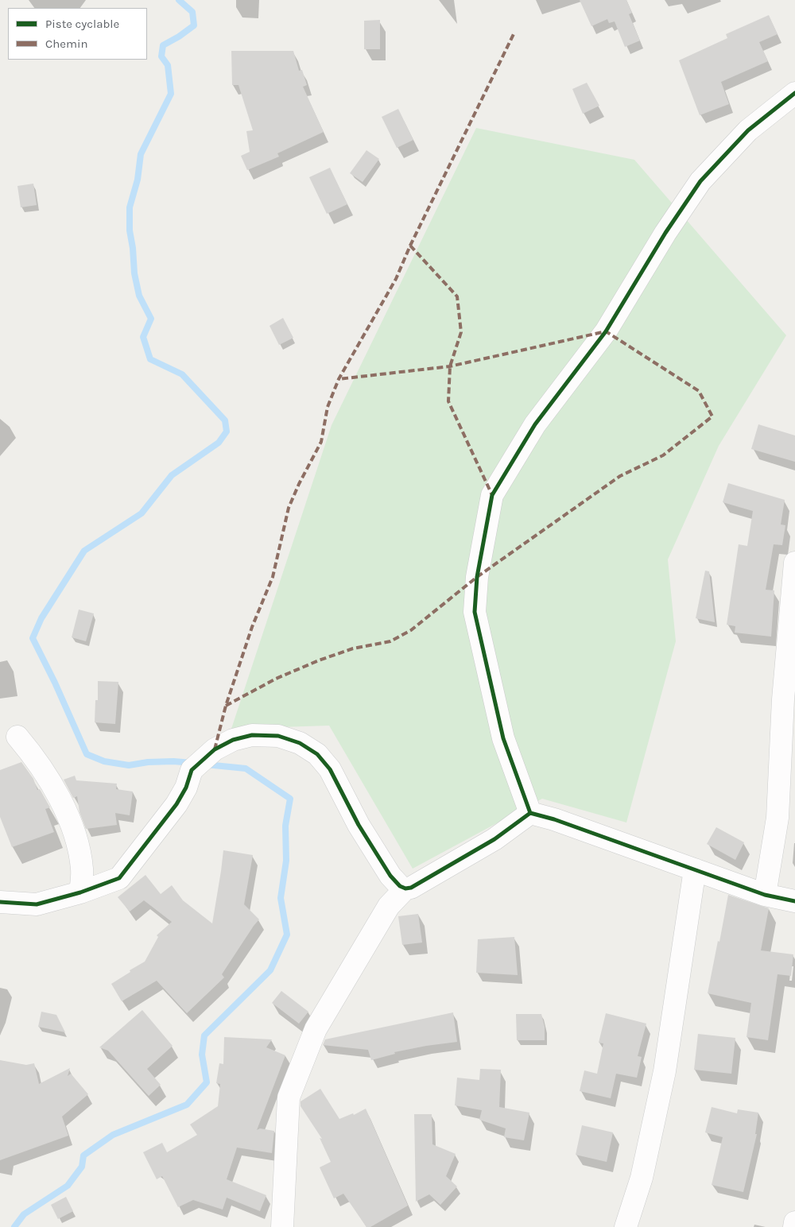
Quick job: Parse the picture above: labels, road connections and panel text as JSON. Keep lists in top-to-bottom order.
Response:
{
  "legend": ["Piste cyclable", "Chemin"]
}
